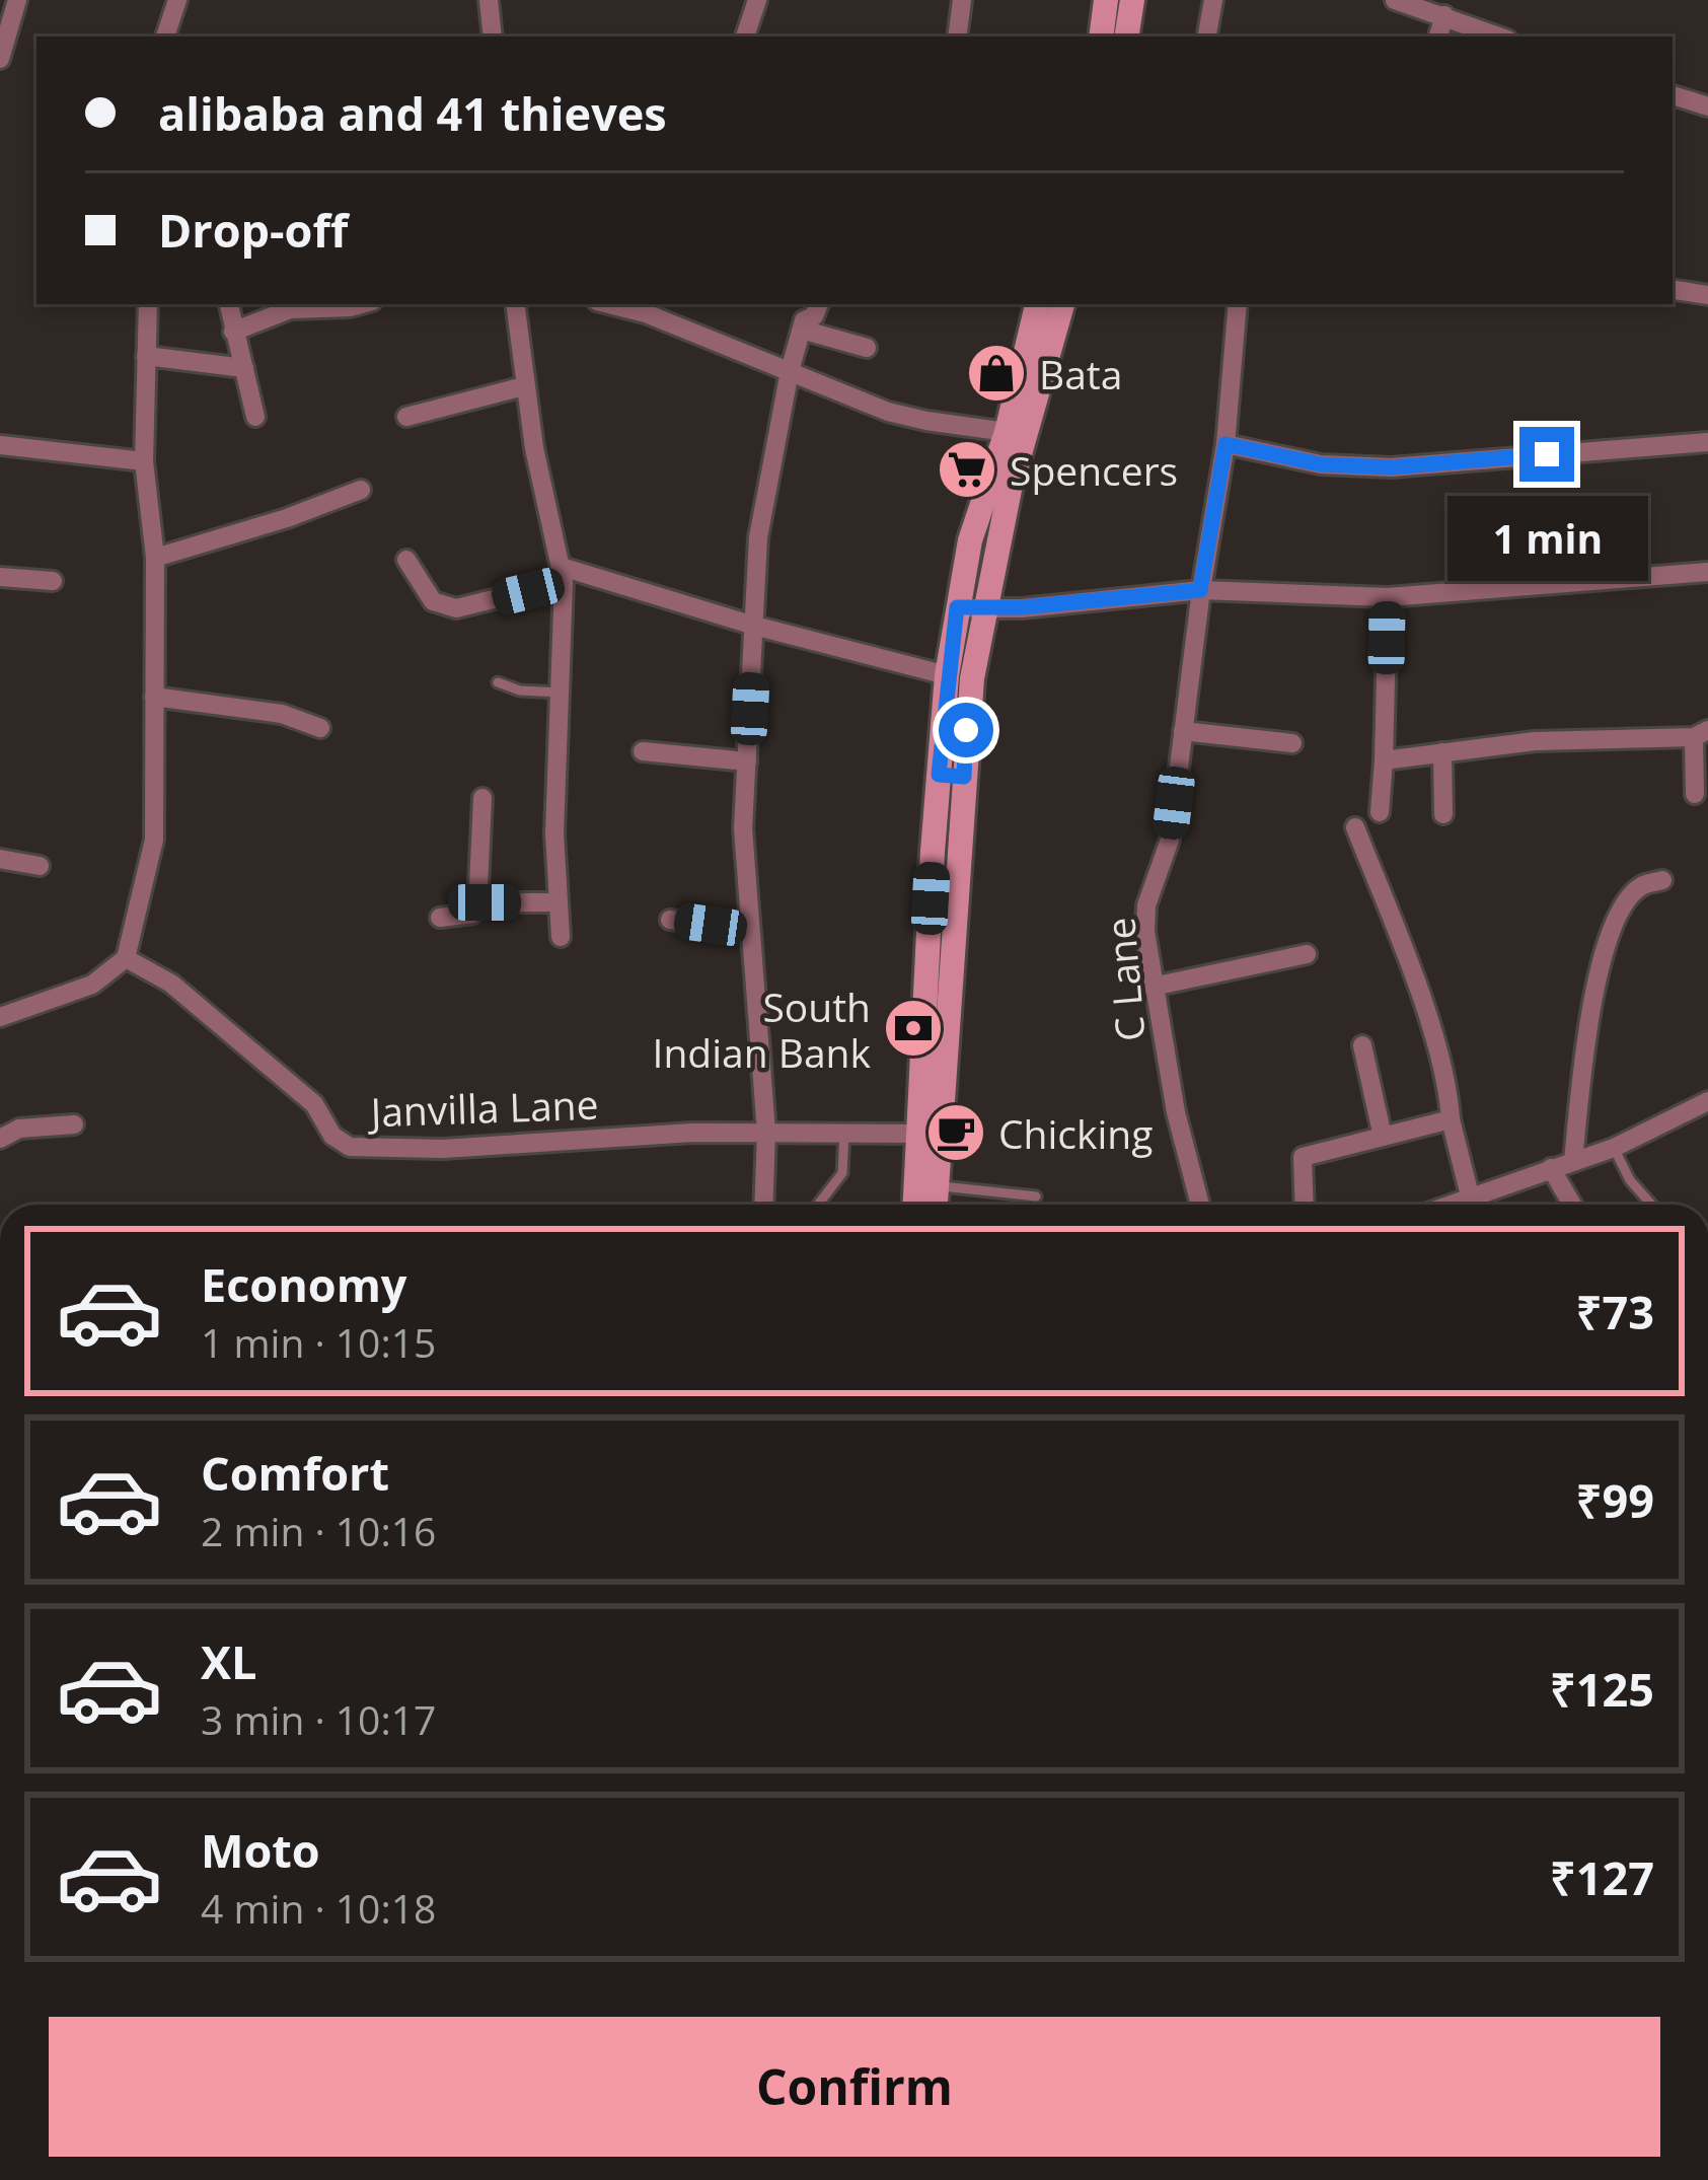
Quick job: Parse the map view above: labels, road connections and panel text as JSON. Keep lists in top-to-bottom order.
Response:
{
  "streets": {
    "street": ["C Lane", "Janvilla Lane"]
  },
  "places": {
    "shop": ["Bata"],
    "supermarket": ["Spencers"],
    "bank": ["South Indian Bank"],
    "cafe": ["Chicking"]
  },
  "page": {
    "banner": ["alibaba and 41 thieves", "Drop-off"],
    "bubble": "1 min",
    "list": [
      {
        "name": "Economy",
        "note": "1 min · 10:15",
        "value": "₹73"
      },
      {
        "name": "Comfort",
        "note": "2 min · 10:16",
        "value": "₹99"
      },
      {
        "name": "XL",
        "note": "3 min · 10:17",
        "value": "₹125"
      },
      {
        "name": "Moto",
        "note": "4 min · 10:18",
        "value": "₹127"
      }
    ],
    "buttons": "Confirm"
  }
}
